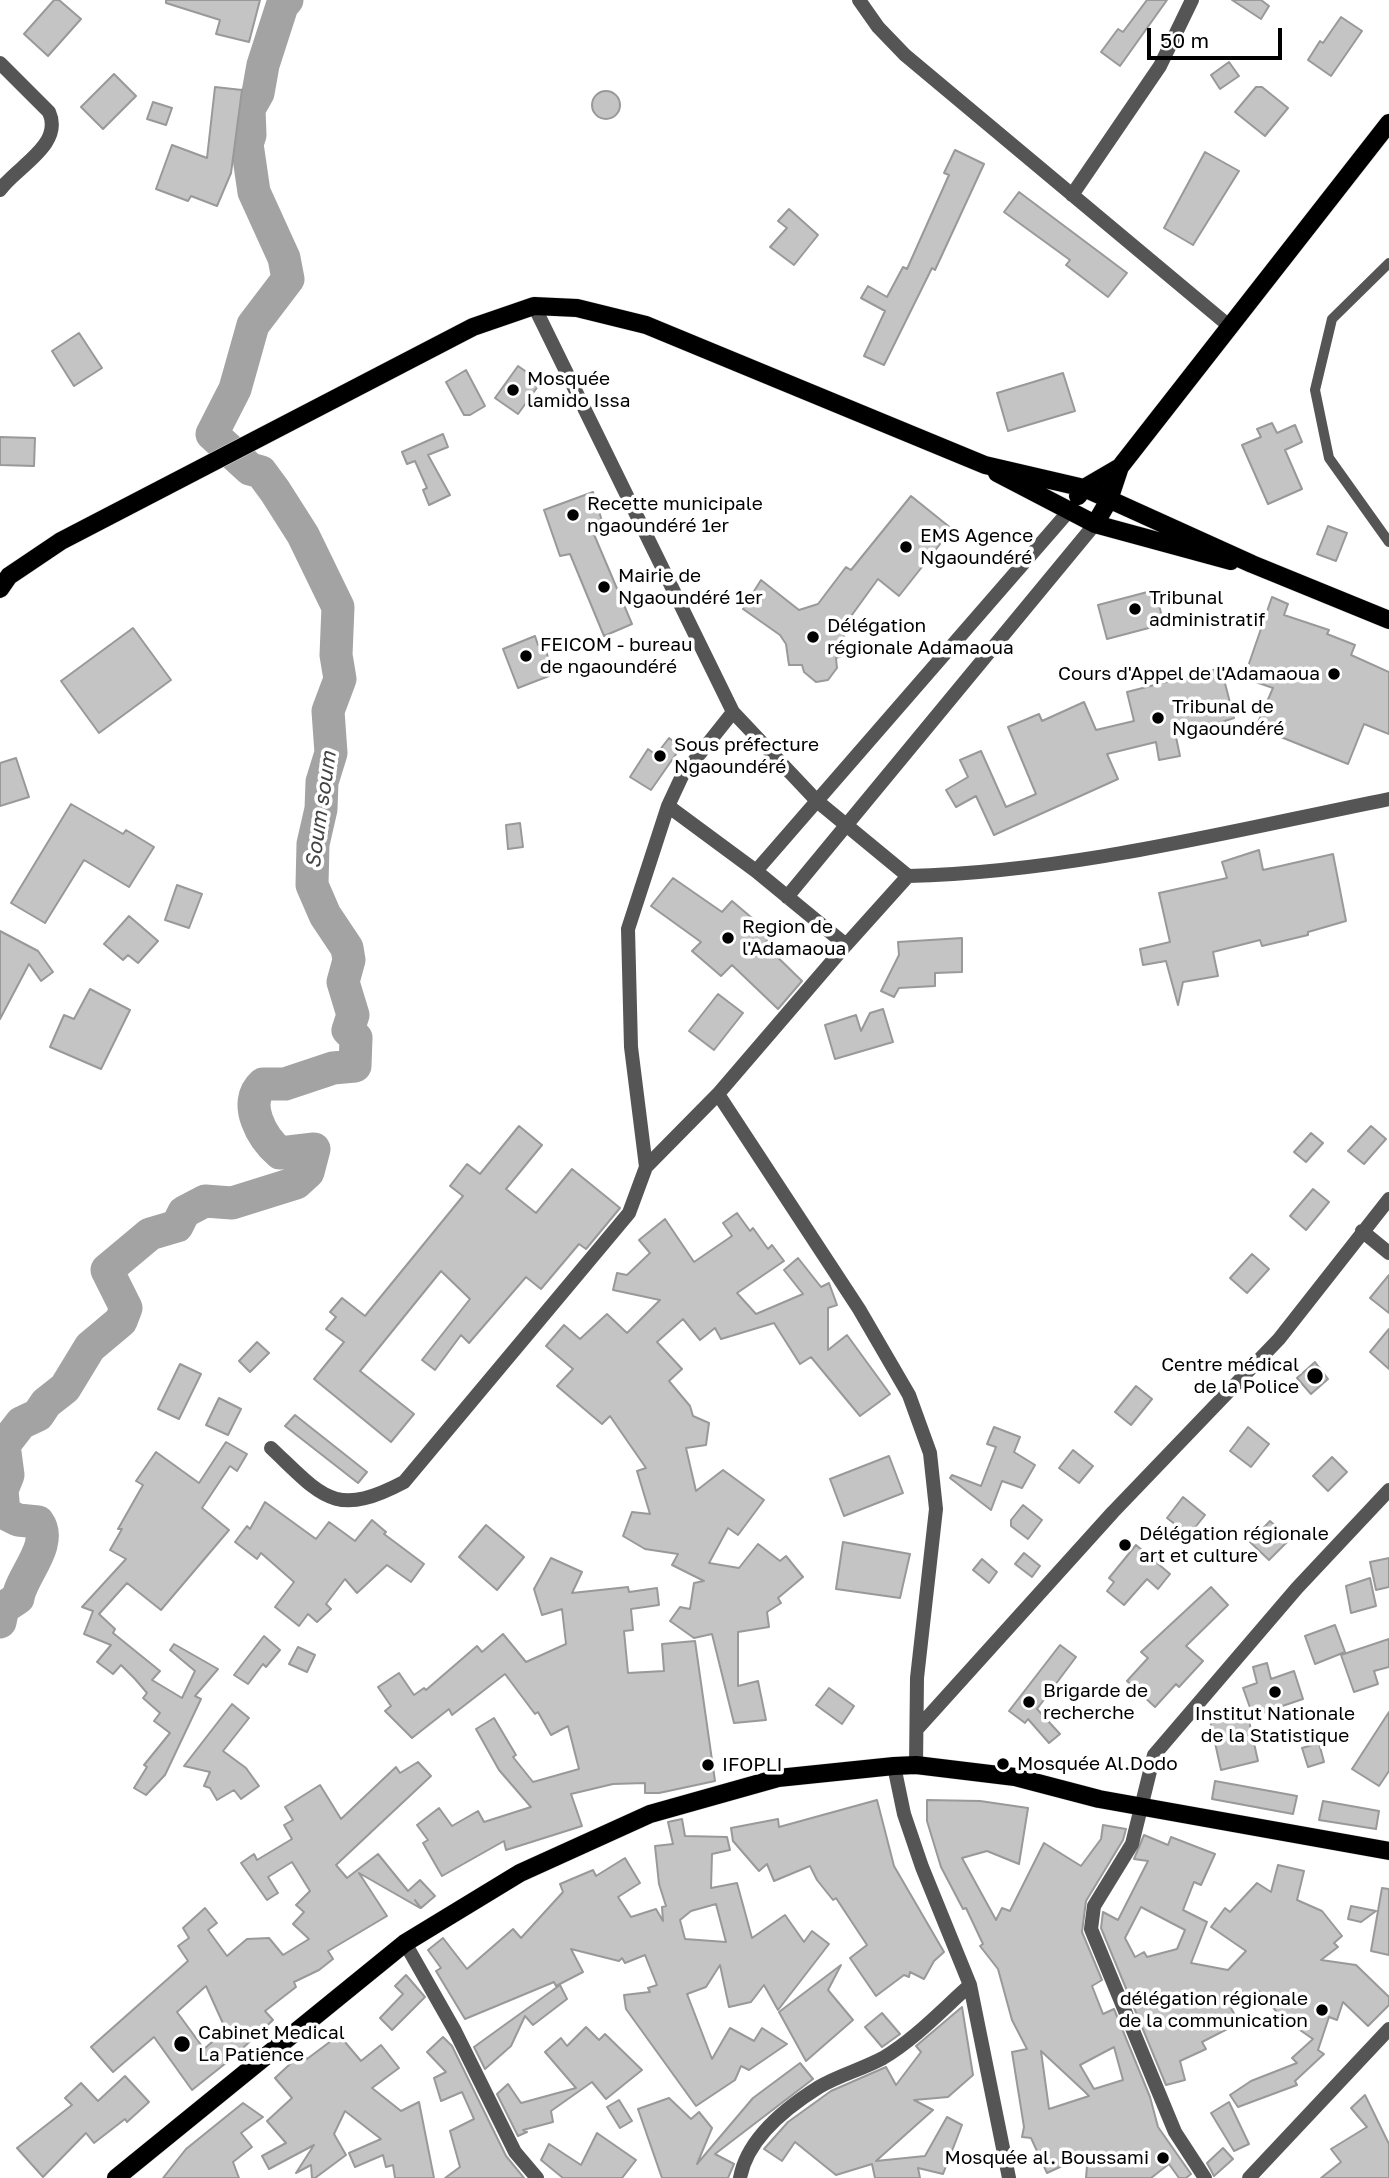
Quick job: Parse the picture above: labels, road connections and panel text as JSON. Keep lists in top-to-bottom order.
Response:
{
  "water": ["Soum soum"],
  "places": [
    "Mosquée lamido Issa",
    "Recette municipale ngaoundéré 1er",
    "EMS Agence Ngaoundéré",
    "Mairie de Ngaoundéré 1er",
    "Tribunal administratif",
    "Délégation régionale Adamaoua",
    "FEICOM - bureau de ngaoundéré",
    "Cours d'Appel de l'Adamaoua",
    "Tribunal de Ngaoundéré",
    "Sous préfecture Ngaoundéré",
    "Region de l'Adamaoua",
    "Centre médical de la Police",
    "Délégation régionale art et culture",
    "Institut Nationale de la Statistique",
    "Brigarde de recherche",
    "Mosquée Al.Dodo",
    "IFOPLI",
    "délégation régionale de la communication",
    "Cabinet Medical La Patience",
    "Mosquée al. Boussami"
  ],
  "scale_bar": "50 m"
}
